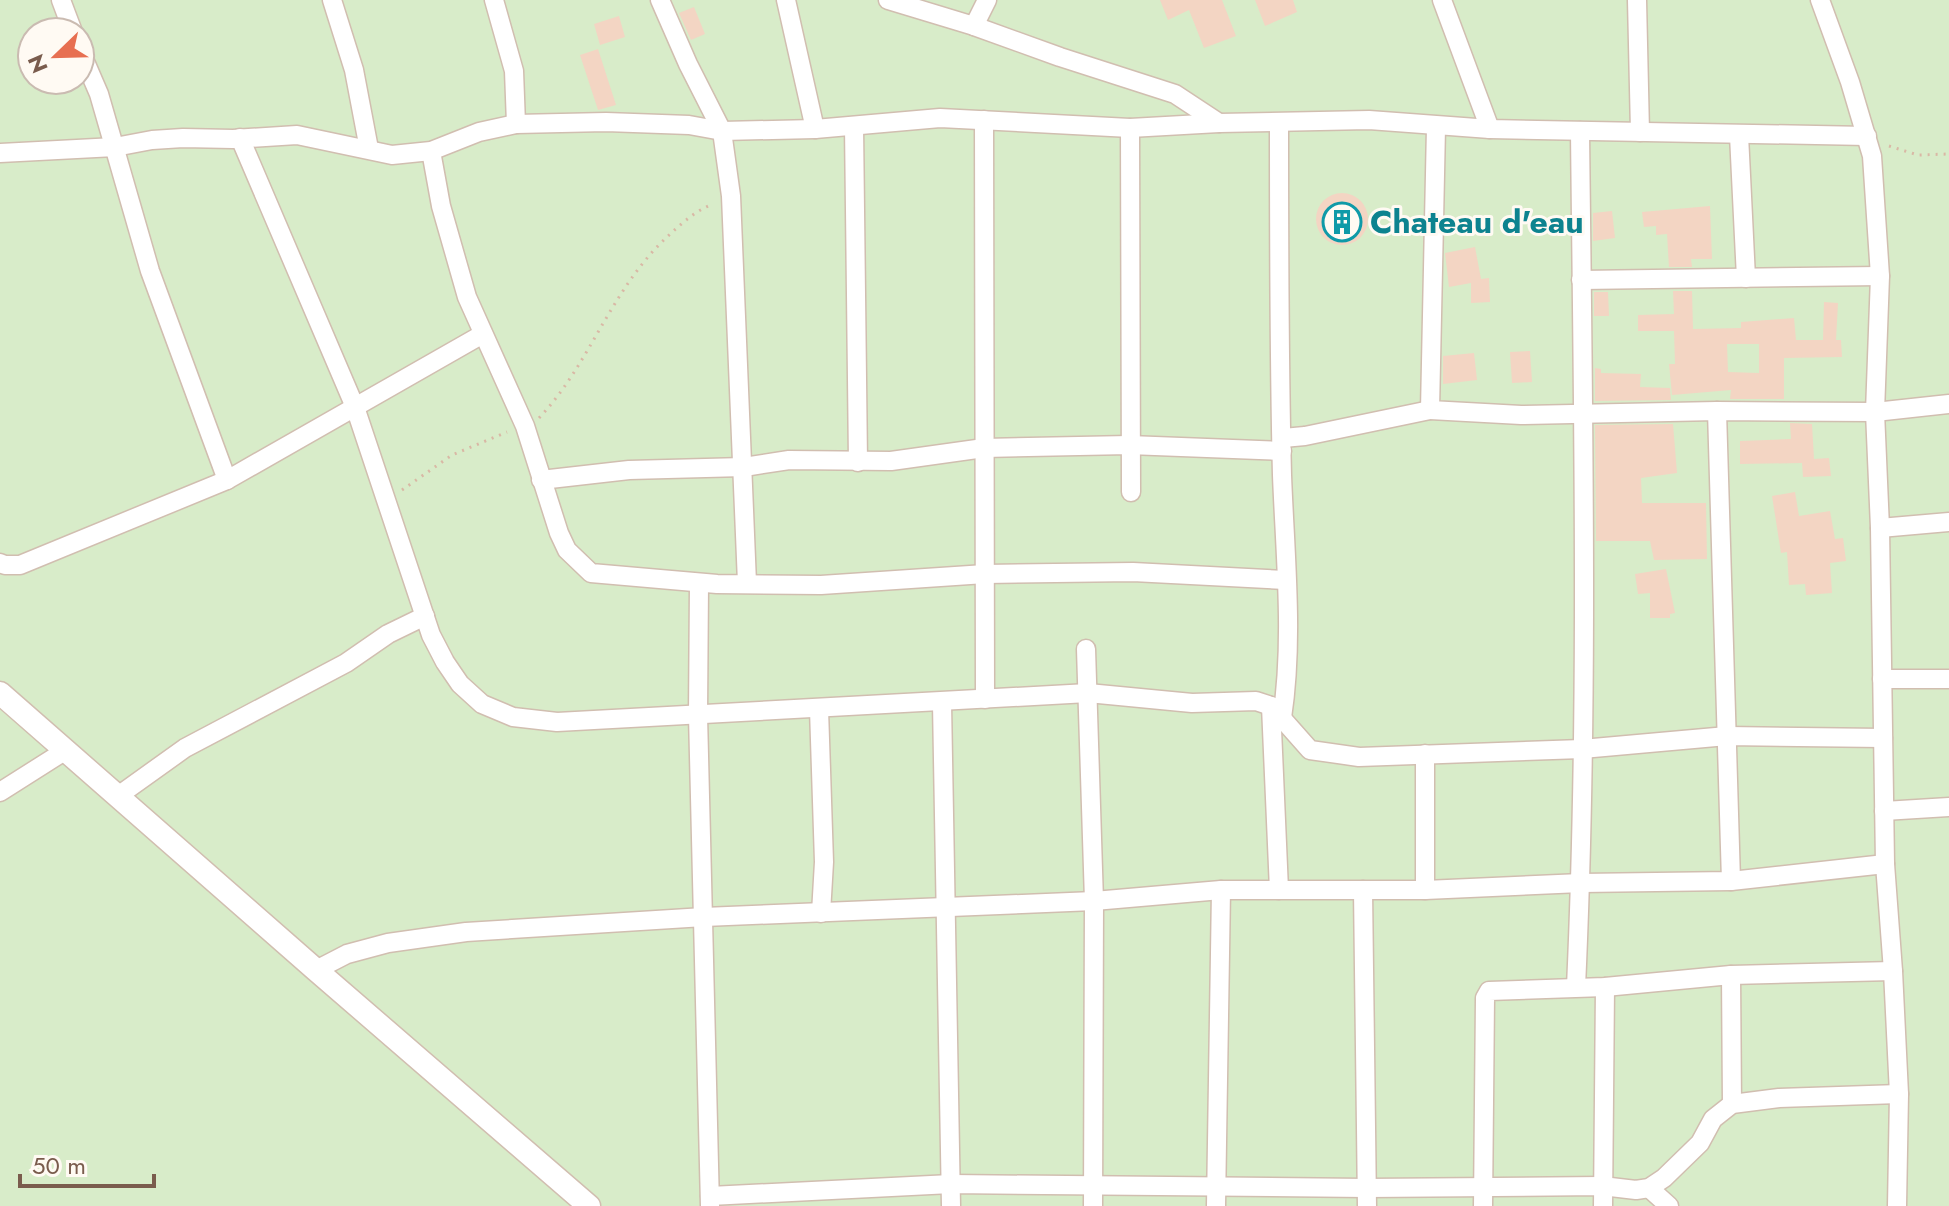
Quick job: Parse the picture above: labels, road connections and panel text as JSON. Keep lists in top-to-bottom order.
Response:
{
  "places": {
    "building": ["Chateau d'eau"]
  },
  "scale_bar": "50 m",
  "north": "bottom left"
}
